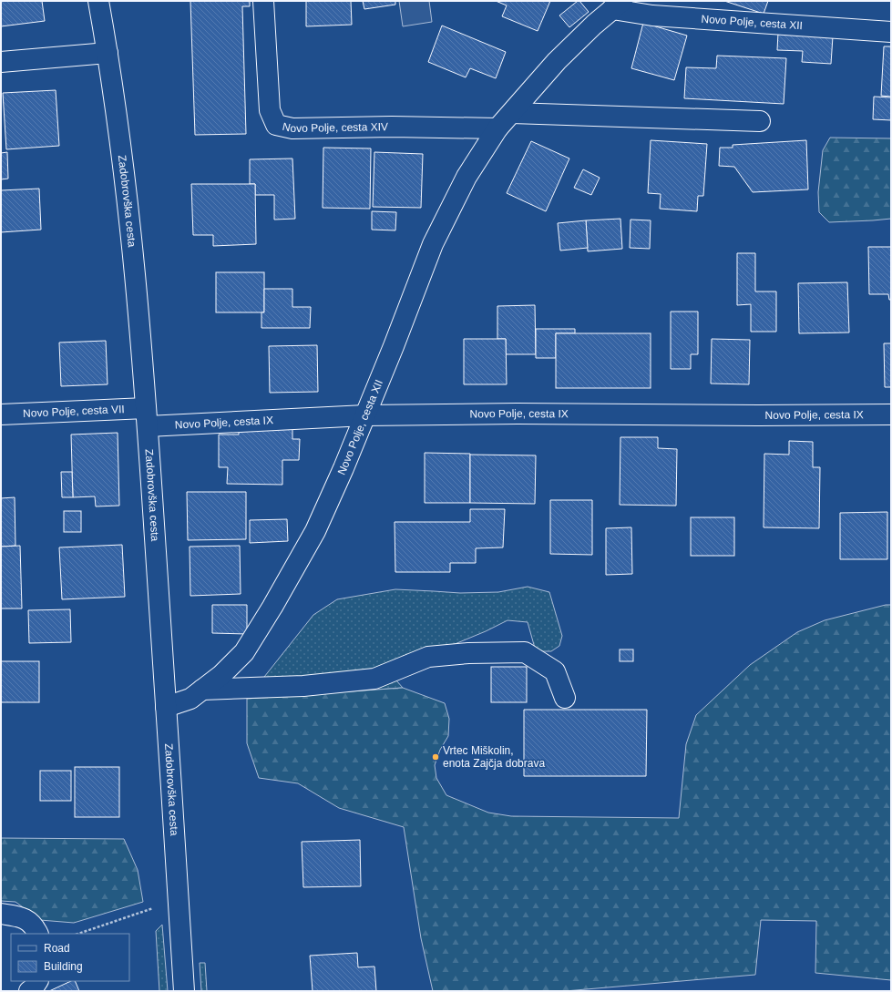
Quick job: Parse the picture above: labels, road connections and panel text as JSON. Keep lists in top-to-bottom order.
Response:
{
  "streets": {
    "street": [
      "Novo Polje, cesta XII",
      "Novo Polje, cesta XIV",
      "Zadobrovška cesta",
      "Novo Polje, cesta VII",
      "Novo Polje, cesta IX"
    ]
  },
  "crossings": [
    ["Novo Polje, cesta XII", "Novo Polje, cesta XIV"],
    ["Novo Polje, cesta XII", "Zadobrovška cesta"],
    ["Novo Polje, cesta XII", "Novo Polje, cesta IX"],
    ["Zadobrovška cesta", "Novo Polje, cesta VII"],
    ["Zadobrovška cesta", "Novo Polje, cesta IX"],
    ["Novo Polje, cesta VII", "Novo Polje, cesta IX"]
  ],
  "places": ["Vrtec Miškolin, enota Zajčja dobrava"],
  "legend": ["Road", "Building"]
}
